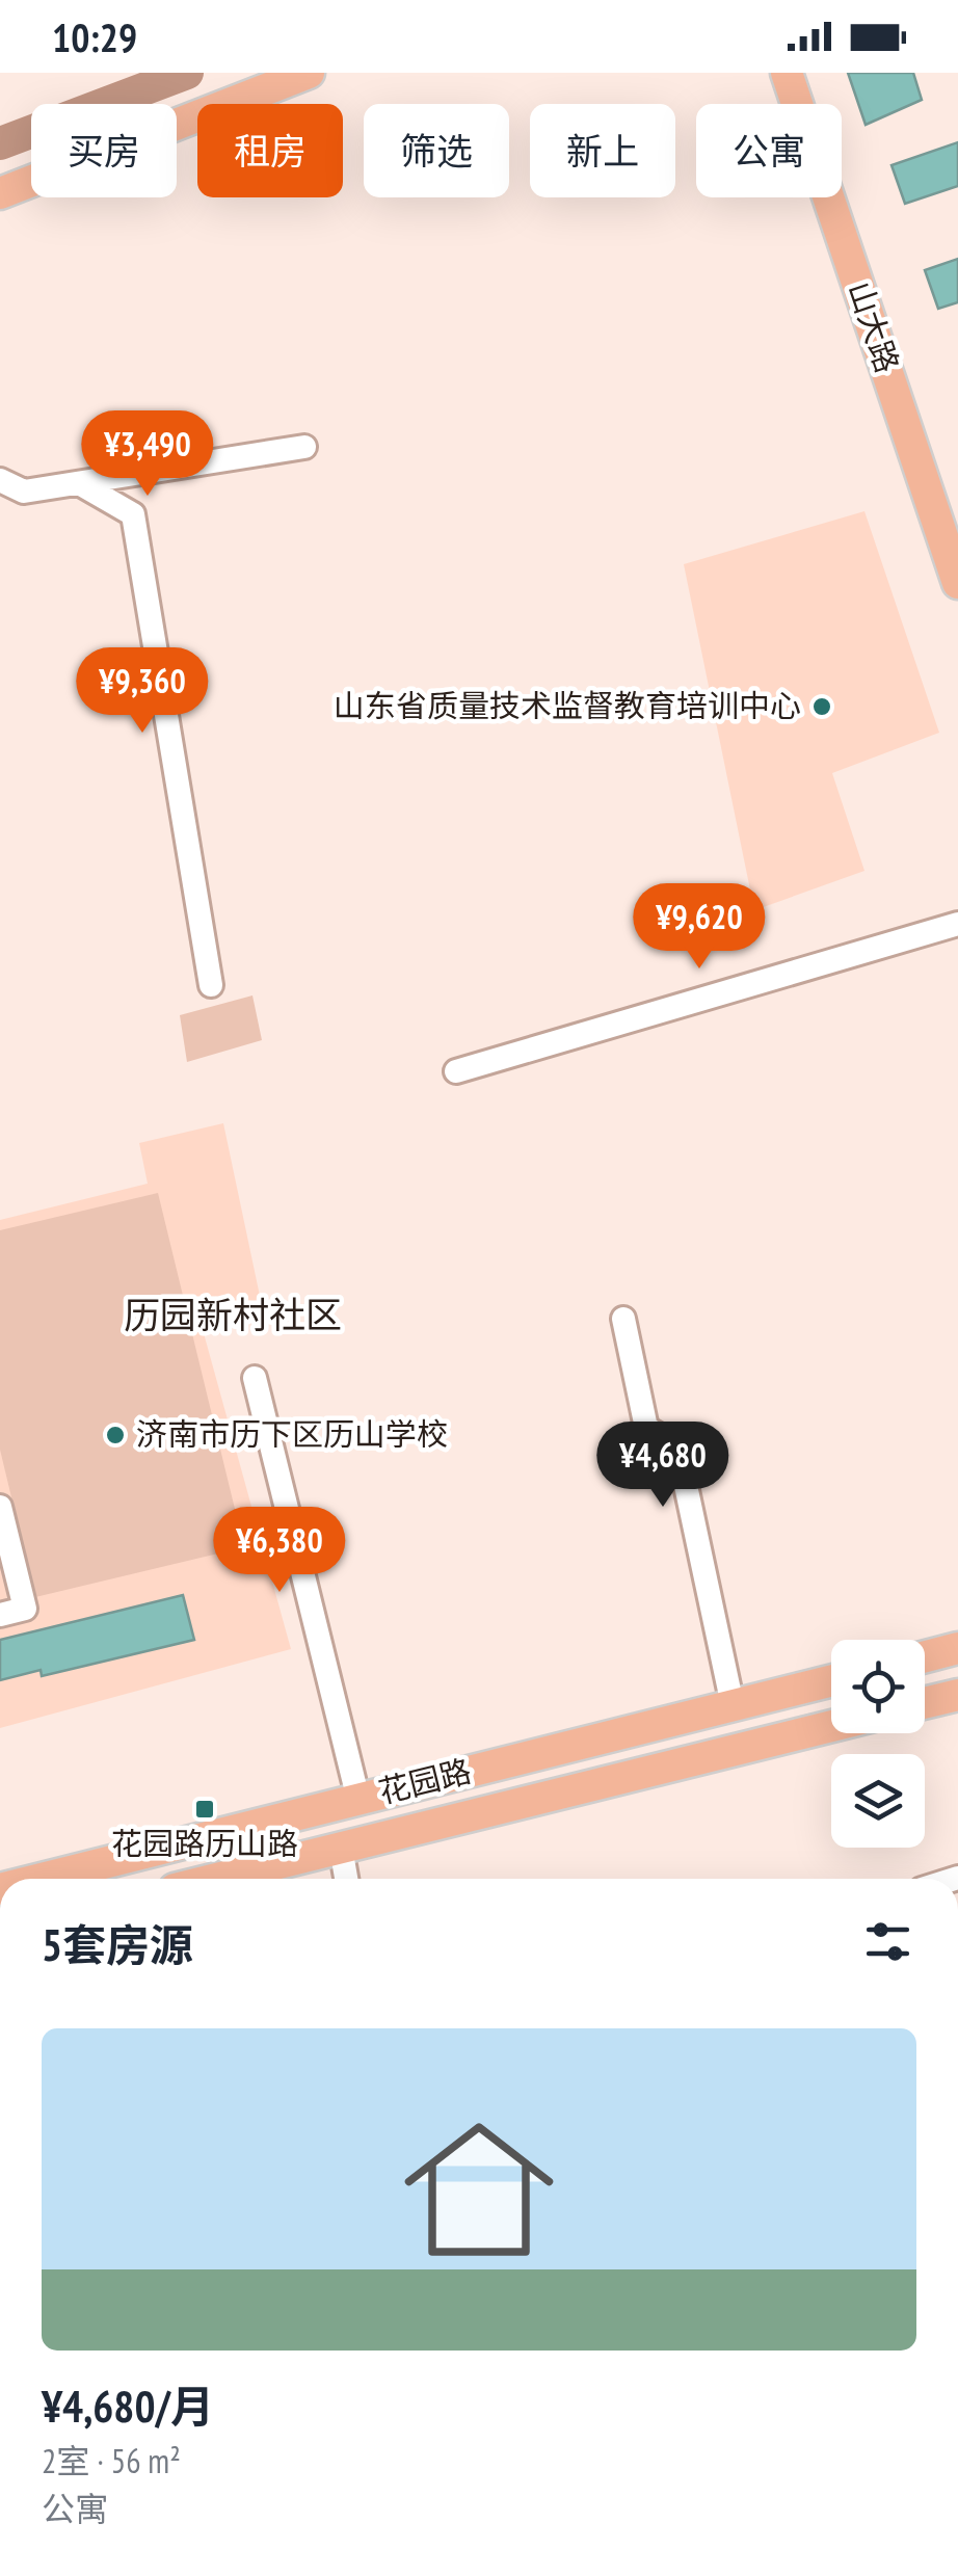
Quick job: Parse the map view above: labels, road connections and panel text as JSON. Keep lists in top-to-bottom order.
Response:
{
  "streets": {
    "main road": ["山大路", "花园路"]
  },
  "districts": ["历园新村社区"],
  "places": {
    "other": ["山东省质量技术监督教育培训中心", "济南市历下区历山学校"],
    "transit": ["花园路历山路"]
  },
  "page": {
    "status": "10:29",
    "chip": [
      "买房",
      "租房",
      "筛选",
      "新上",
      "公寓"
    ],
    "price": [
      "¥3,490",
      "¥9,360",
      "¥9,620",
      "¥4,680",
      "¥6,380"
    ],
    "heading": "5套房源",
    "list": [
      {
        "name": "¥4,680/月",
        "note": "2室 · 56 m² · 公寓"
      }
    ]
  }
}
